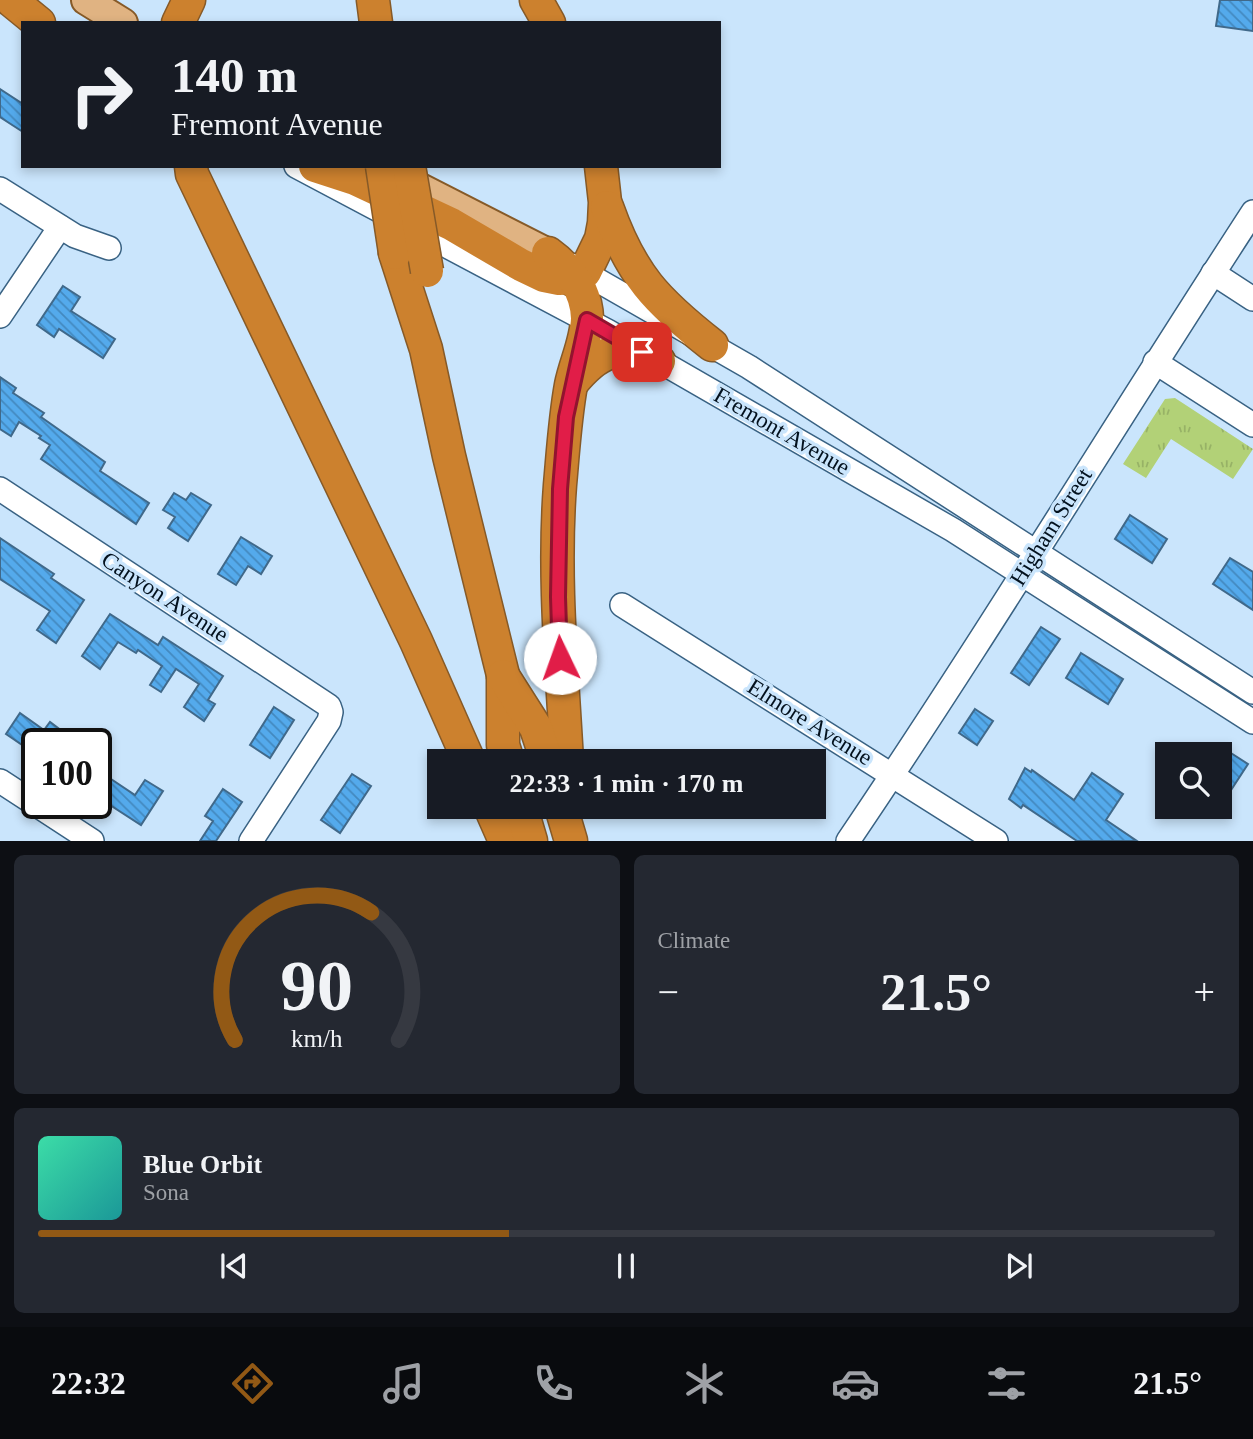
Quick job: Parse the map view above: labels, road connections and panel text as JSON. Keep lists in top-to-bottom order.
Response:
{
  "streets": {
    "street": [
      "Fremont Avenue",
      "Higham Street",
      "Canyon Avenue",
      "Elmore Avenue"
    ]
  },
  "crossings": [
    ["Fremont Avenue", "Higham Street"],
    ["Higham Street", "Elmore Avenue"]
  ],
  "page": {
    "turn": ["140 m", "Fremont Avenue"],
    "limit": "100",
    "trip": "22:33 · 1 min · 170 m",
    "tile": "Climate",
    "heat": ["−", "21.5°", "+"],
    "song": ["Blue Orbit", "Sona"],
    "tabs": ["22:32", "21.5°"],
    "gauge": ["90", "km/h"]
  }
}
